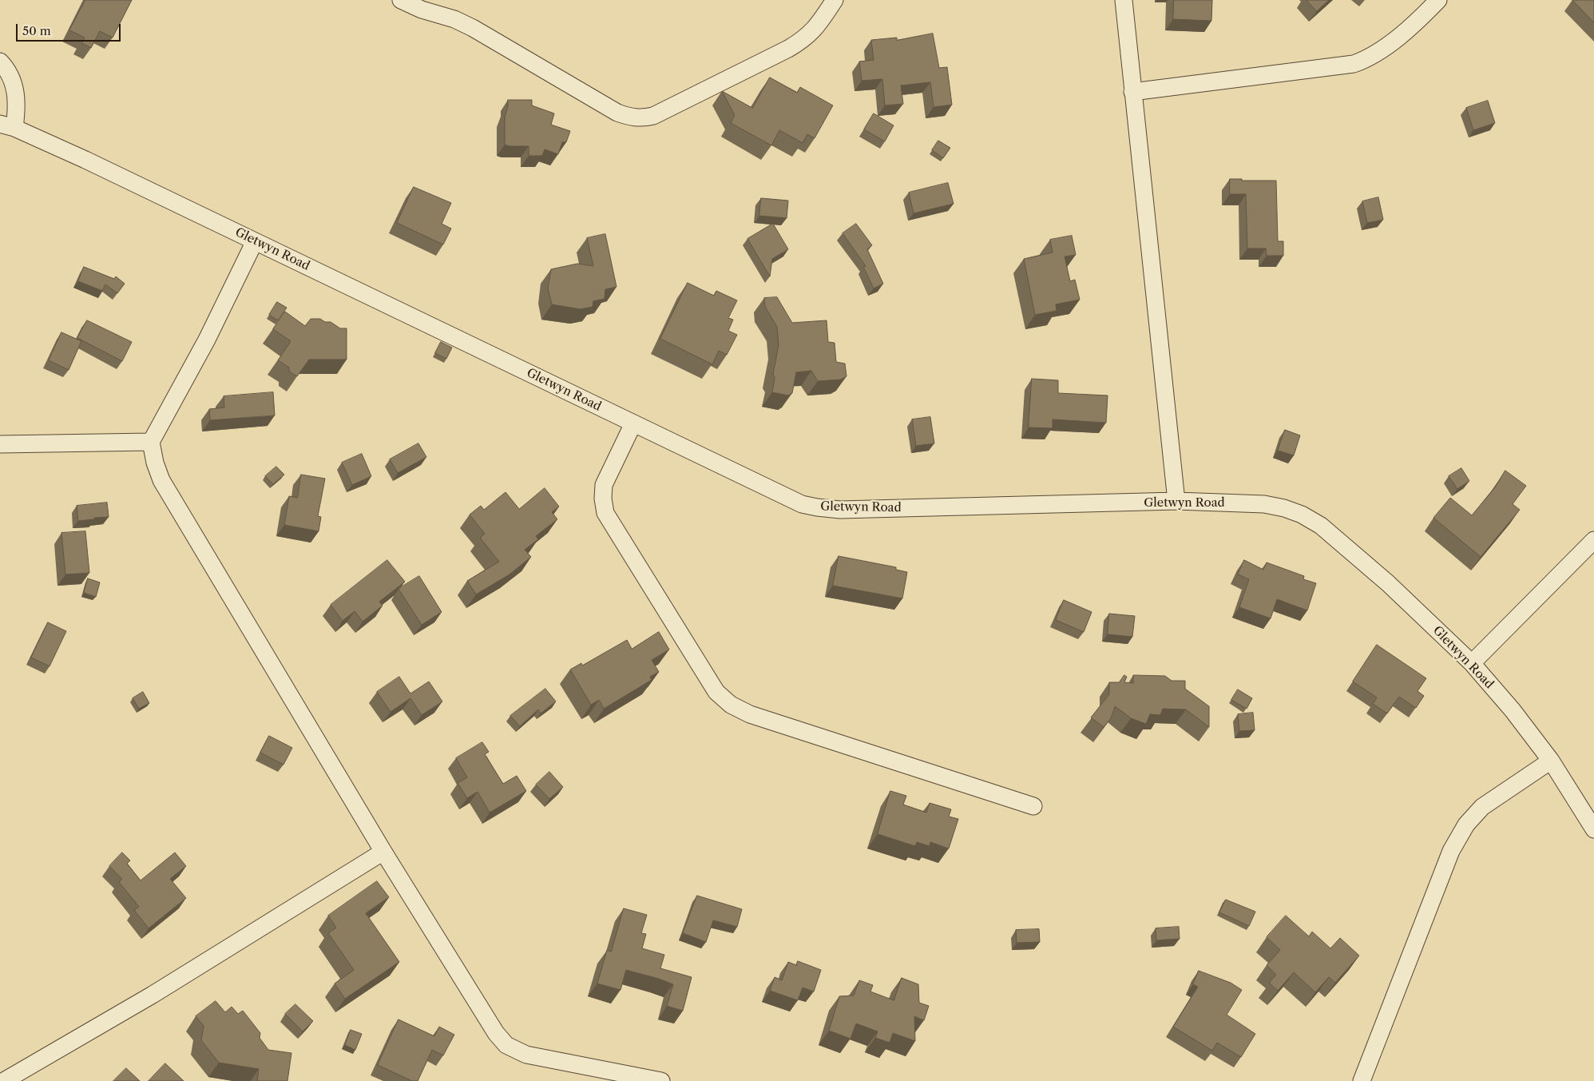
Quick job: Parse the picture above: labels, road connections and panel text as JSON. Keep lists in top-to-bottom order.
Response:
{
  "streets": {
    "street": ["Gletwyn Road"]
  },
  "scale_bar": "50 m"
}
